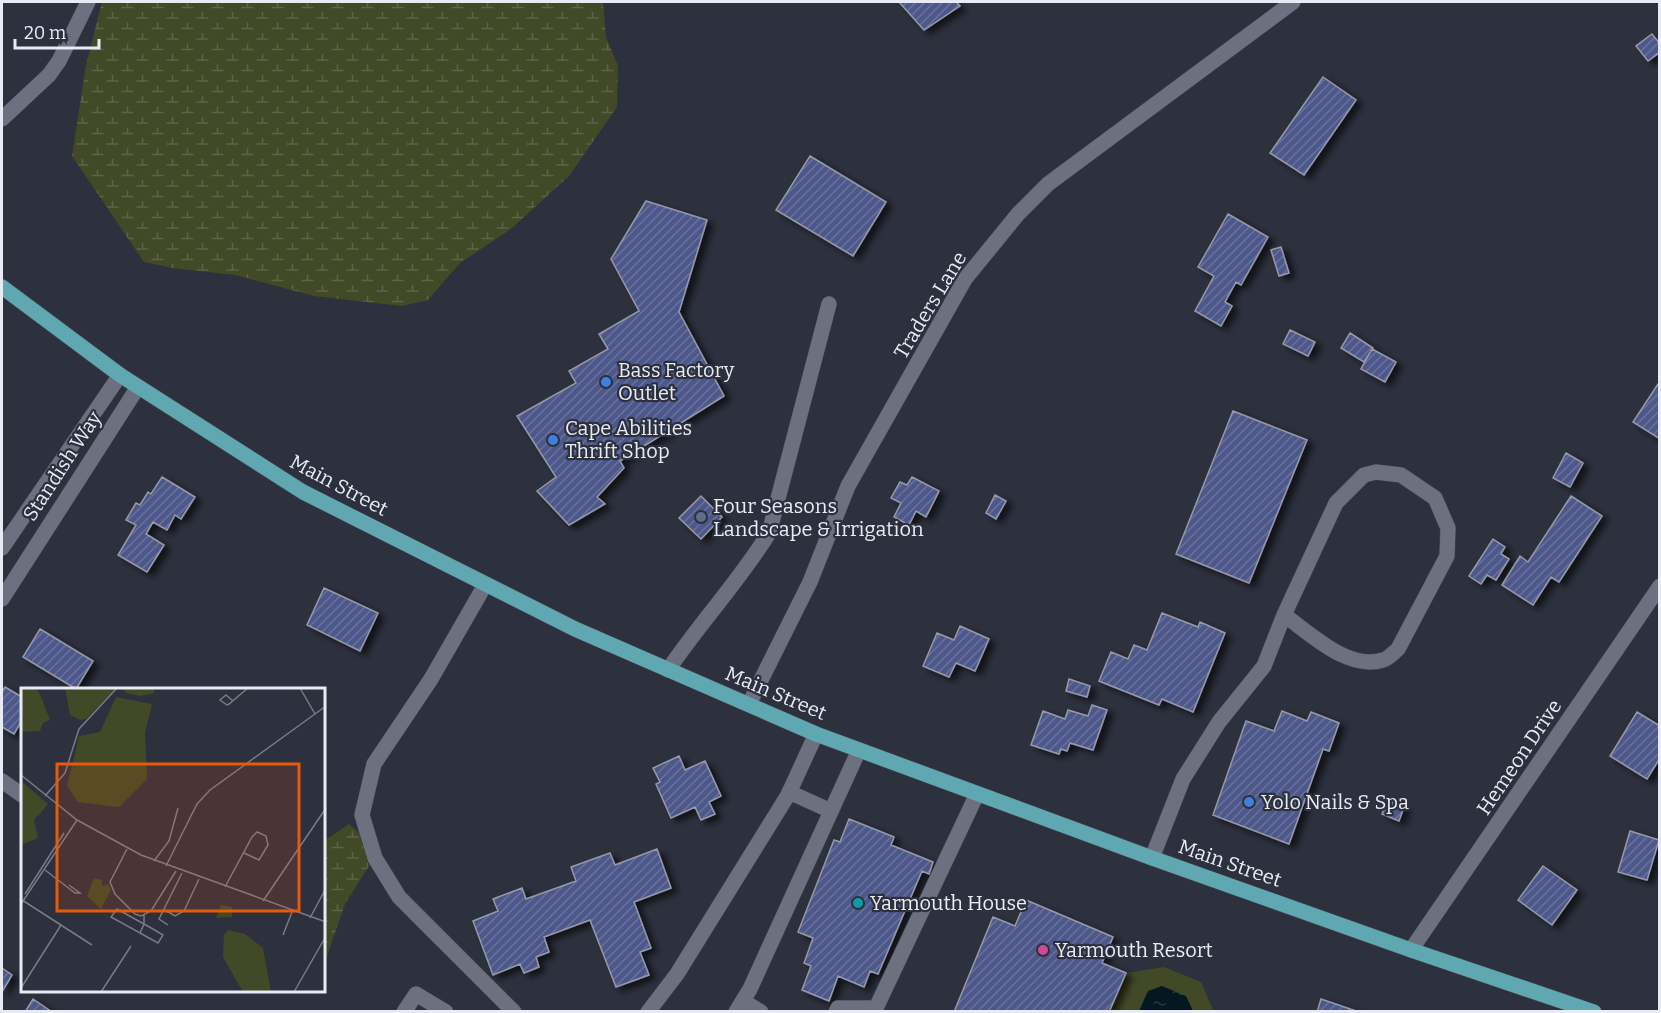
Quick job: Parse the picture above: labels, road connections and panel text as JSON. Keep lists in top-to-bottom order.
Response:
{
  "streets": {
    "main road": ["Main Street"],
    "street": ["Traders Lane", "Standish Way", "Hemeon Drive"]
  },
  "crossings": [
    ["Traders Lane", "Main Street"],
    ["Standish Way", "Main Street"],
    ["Main Street", "Hemeon Drive"]
  ],
  "places": [
    "Bass Factory Outlet",
    "Cape Abilities Thrift Shop",
    "Four Seasons Landscape & Irrigation",
    "Yolo Nails & Spa",
    "Yarmouth House",
    "Yarmouth Resort"
  ],
  "scale_bar": "20 m"
}
